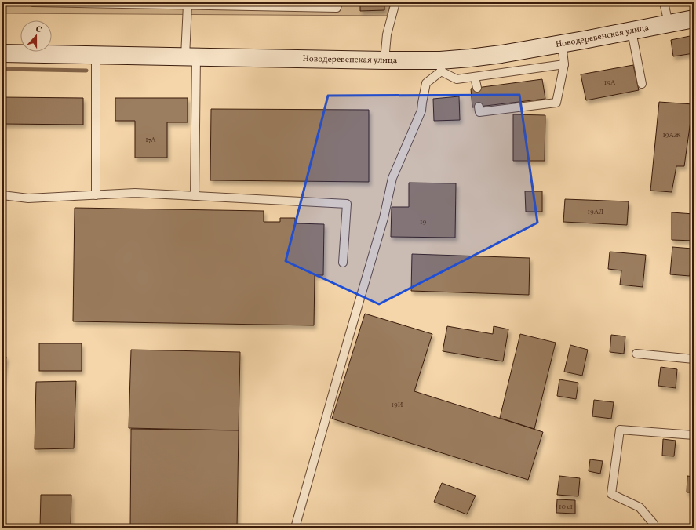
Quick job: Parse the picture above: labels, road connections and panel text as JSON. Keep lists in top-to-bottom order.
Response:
{
  "streets": {
    "main road": ["Новодеревенская улица"]
  },
  "house_numbers": [
    "19А",
    "19АЖ",
    "17А",
    "19АД",
    "19",
    "19И",
    "10 с1"
  ],
  "north": "top"
}
